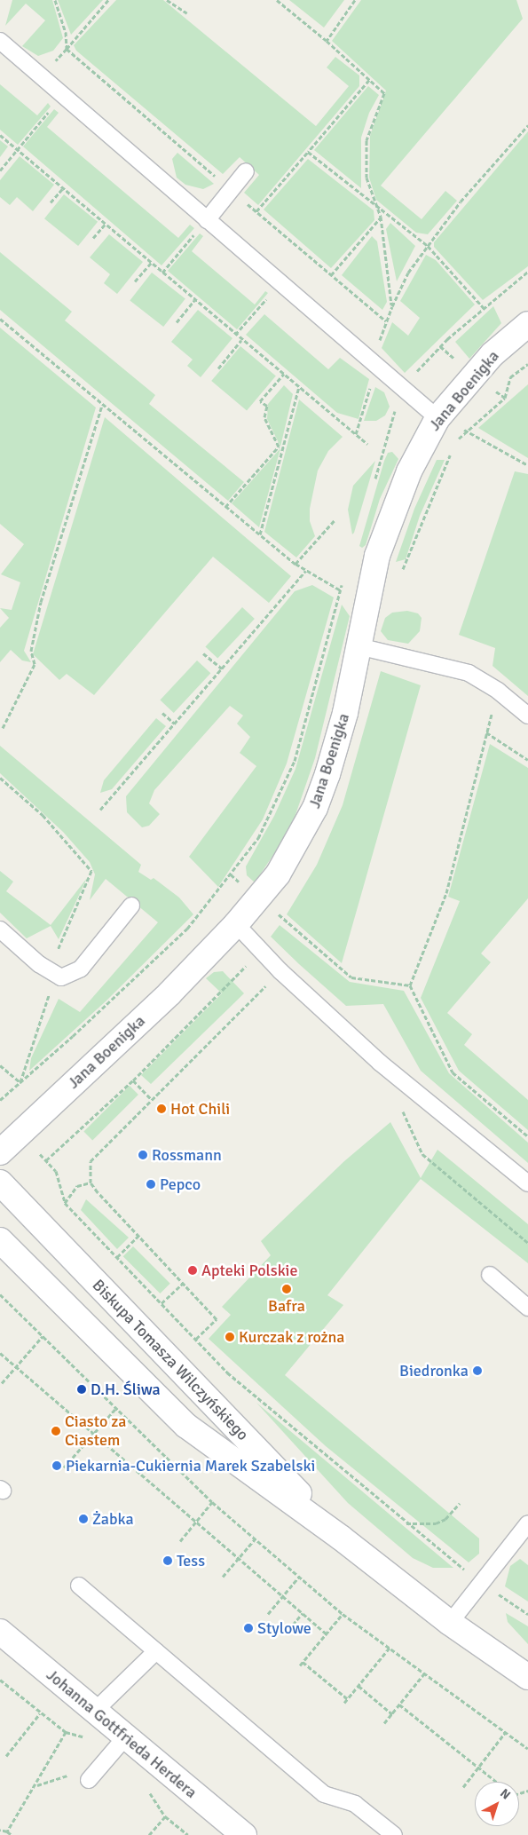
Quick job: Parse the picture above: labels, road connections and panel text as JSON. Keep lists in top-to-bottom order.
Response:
{
  "streets": {
    "street": ["Jana Boenigka", "Biskupa Tomasza Wilczyńskiego", "Johanna Gottfrieda Herdera"]
  },
  "places": [
    "Hot Chili",
    "Rossmann",
    "Pepco",
    "Apteki Polskie",
    "Bafra",
    "Kurczak z rożna",
    "Biedronka",
    "D.H. Śliwa",
    "Ciasto za Ciastem",
    "Piekarnia-Cukiernia Marek Szabelski",
    "Żabka",
    "Tess",
    "Stylowe"
  ],
  "north": "top right"
}
